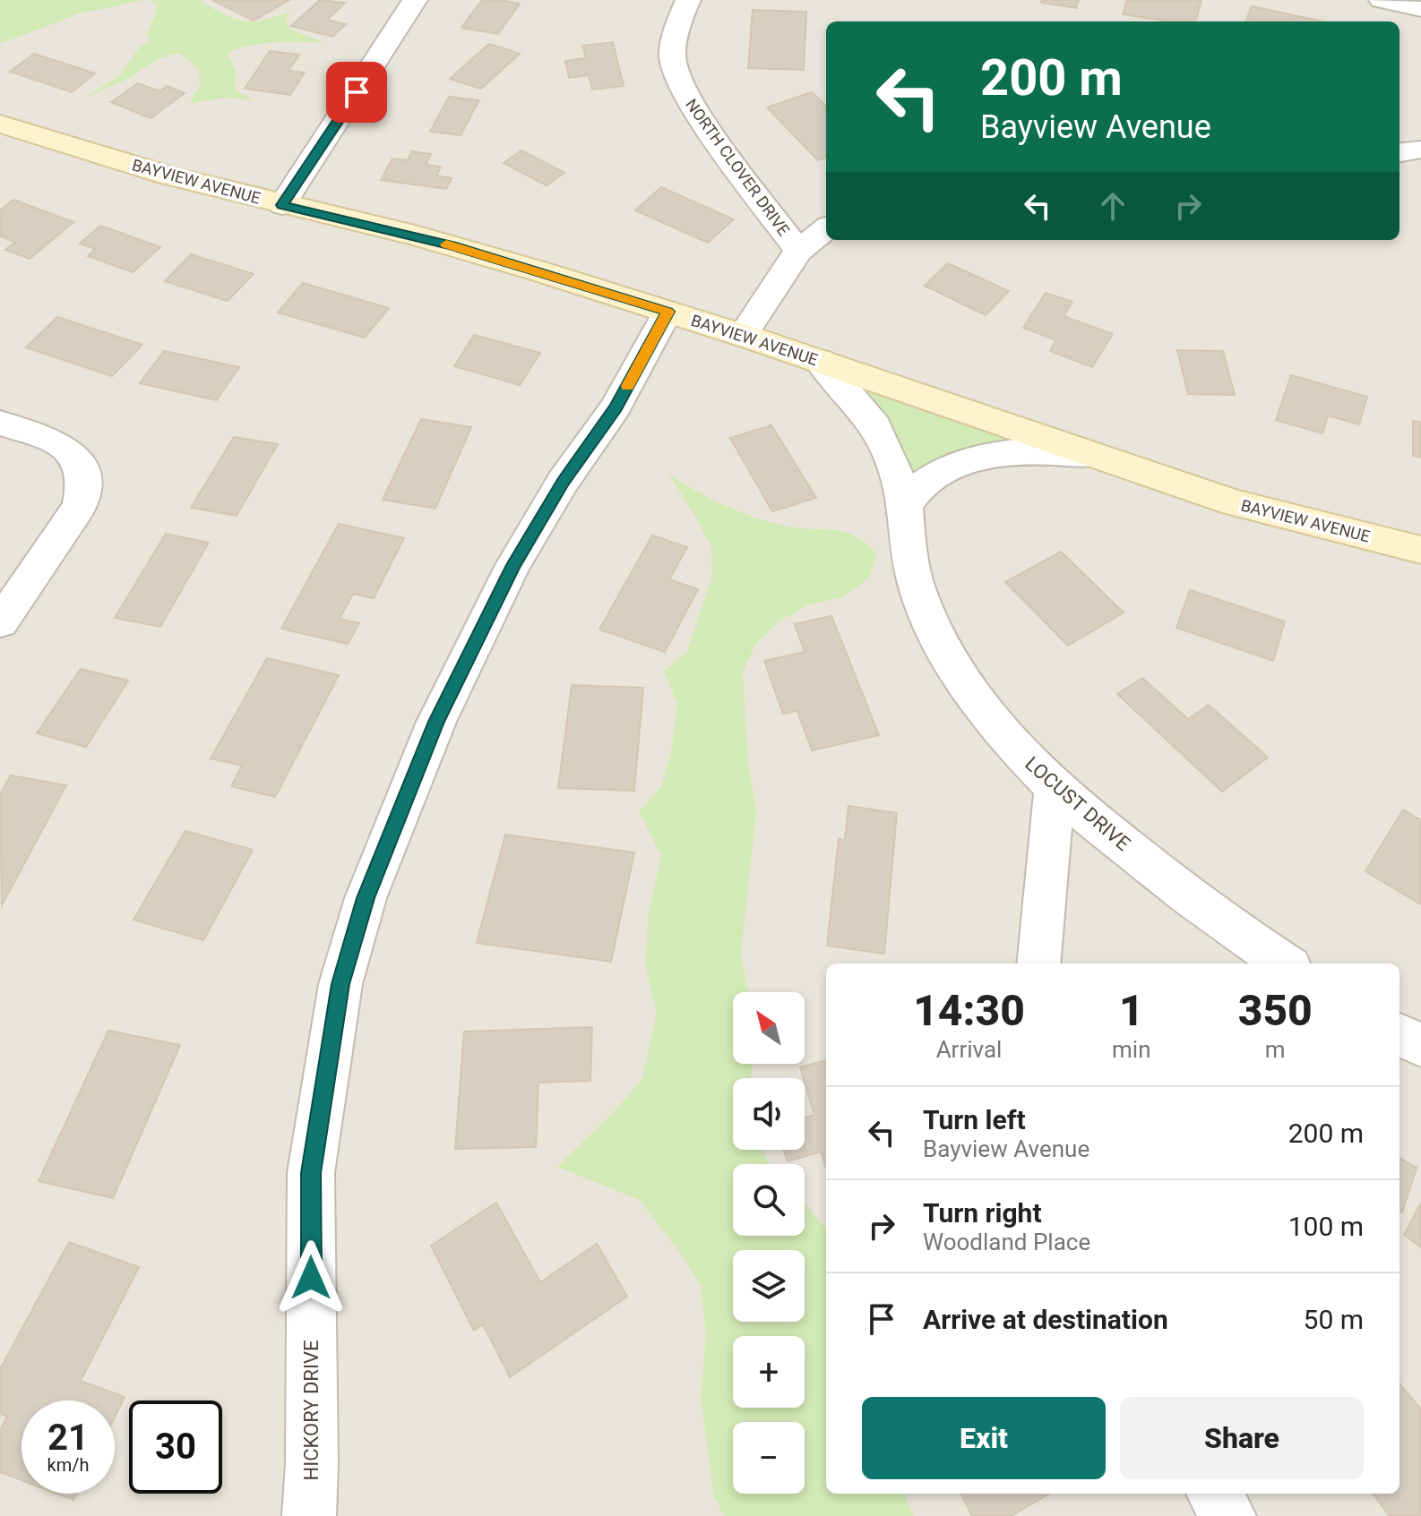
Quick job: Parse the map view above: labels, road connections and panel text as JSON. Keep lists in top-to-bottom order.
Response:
{
  "streets": {
    "main road": ["BAYVIEW AVENUE"],
    "street": ["NORTH CLOVER DRIVE", "LOCUST DRIVE", "HICKORY DRIVE"]
  },
  "crossings": [
    ["BAYVIEW AVENUE", "LOCUST DRIVE"],
    ["BAYVIEW AVENUE", "HICKORY DRIVE"]
  ],
  "north": "top left",
  "page": {
    "turn": ["200 m", "Bayview Avenue"],
    "eta": [
      "14:30",
      "Arrival",
      "1",
      "min",
      "350",
      "m"
    ],
    "map_buttons": ["+", "−"],
    "list": [
      {
        "name": "Turn left",
        "note": "Bayview Avenue",
        "value": "200 m"
      },
      {
        "name": "Turn right",
        "note": "Woodland Place",
        "value": "100 m"
      },
      {
        "name": "Arrive at destination",
        "value": "50 m"
      }
    ],
    "buttons": ["Exit", "Share"],
    "speed": "21 km/h",
    "limit": "30"
  }
}
